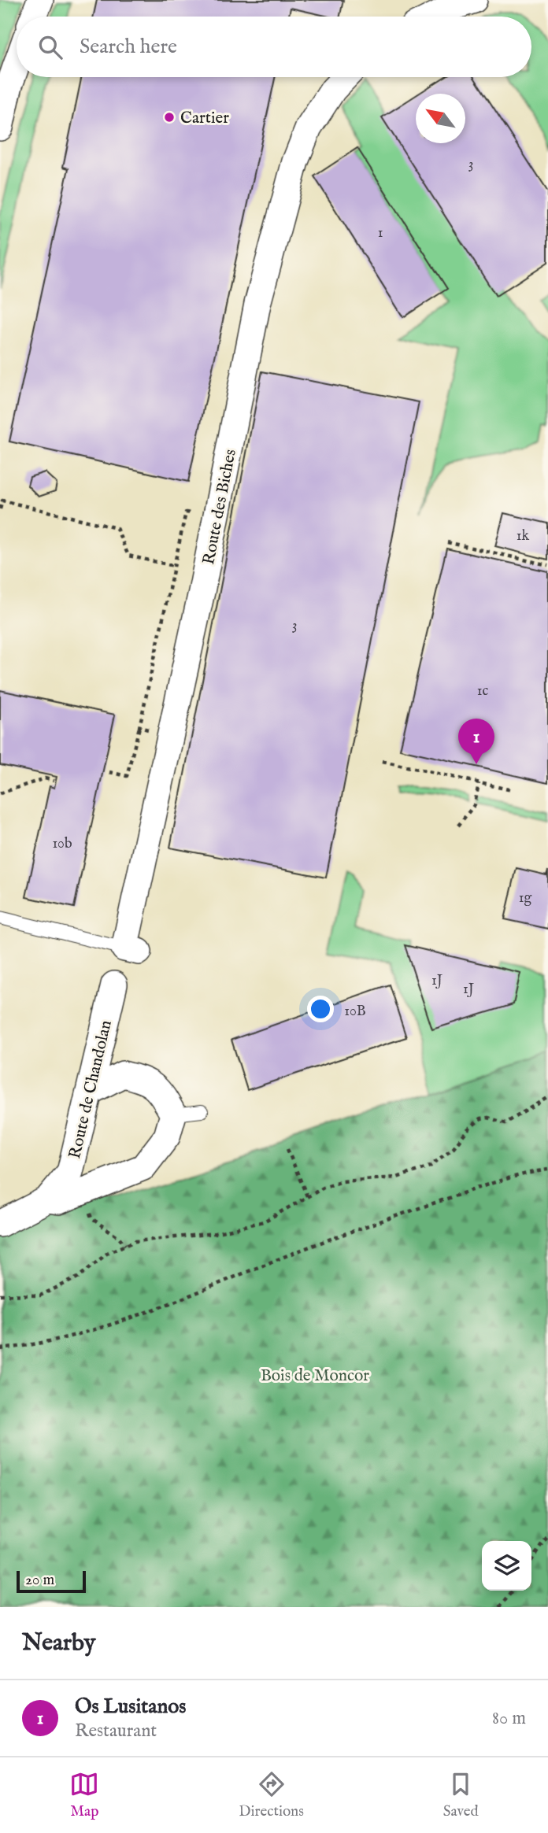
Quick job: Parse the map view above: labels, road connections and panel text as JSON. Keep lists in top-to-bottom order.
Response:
{
  "streets": {
    "street": ["Route des Biches", "Route de Chandolan"]
  },
  "parks": ["Bois de Moncor"],
  "places": ["Cartier"],
  "house_numbers": [
    "3",
    "1",
    "1k",
    "3",
    "1c",
    "10b",
    "1g",
    "1J",
    "1J",
    "10B"
  ],
  "scale_bar": "20 m",
  "north": "top left",
  "page": {
    "search": "Search here",
    "pins": "1",
    "scale": "20 m",
    "heading": "Nearby",
    "list": [
      {
        "mark": "1",
        "name": "Os Lusitanos",
        "note": "Restaurant",
        "value": "80 m"
      }
    ],
    "nav": ["Map", "Directions", "Saved"]
  }
}
